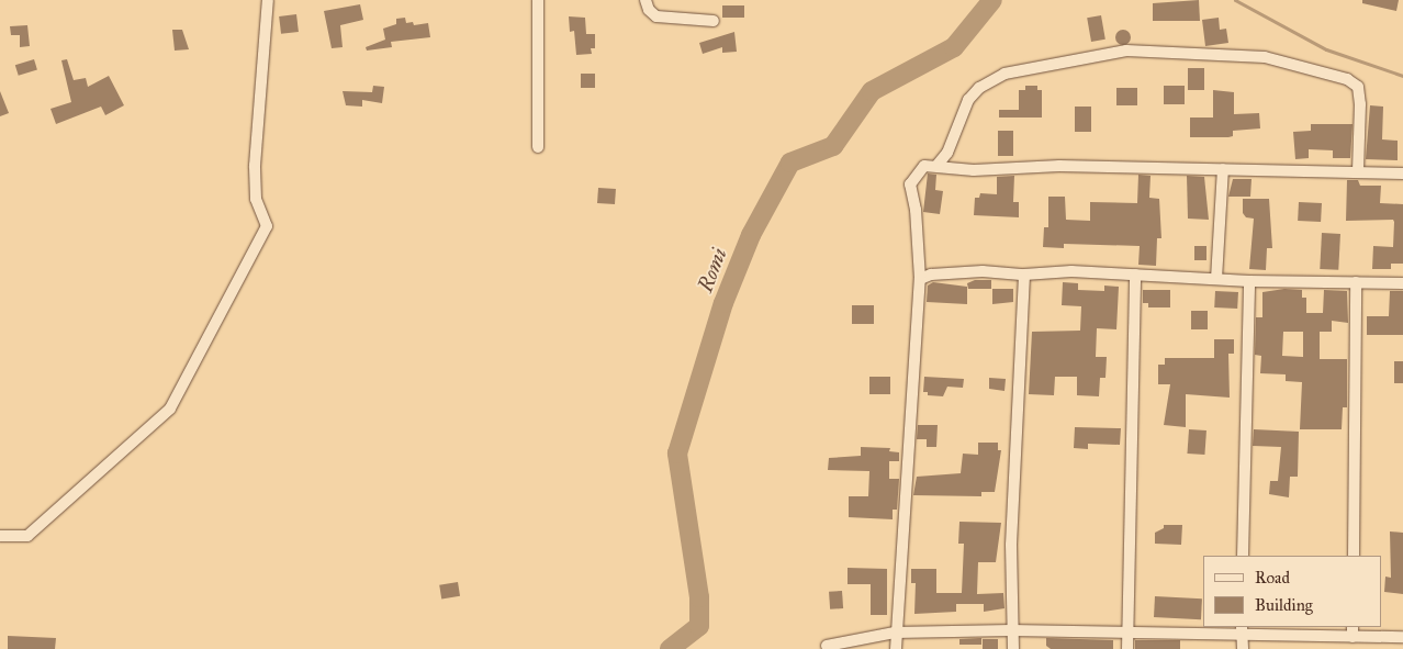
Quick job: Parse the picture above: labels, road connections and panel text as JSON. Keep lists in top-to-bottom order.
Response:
{
  "water": ["Romi"],
  "legend": ["Road", "Building"]
}
